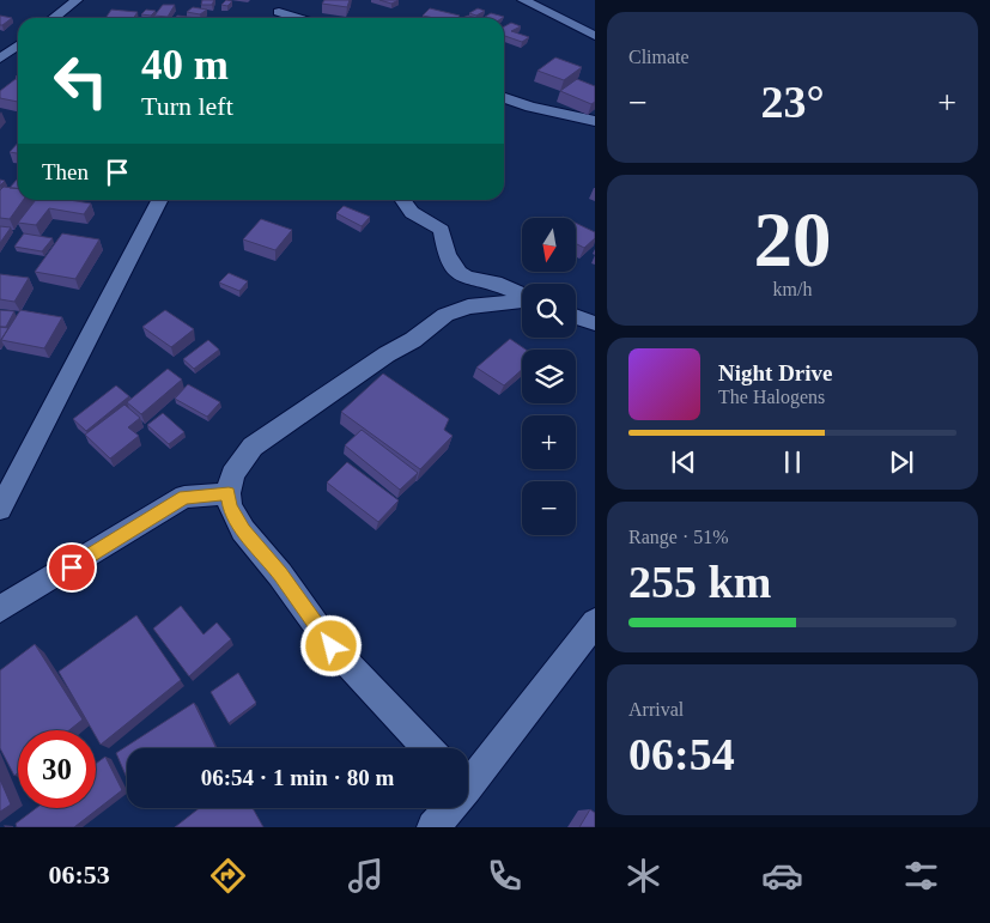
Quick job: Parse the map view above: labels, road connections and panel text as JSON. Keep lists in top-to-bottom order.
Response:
{
  "north": "bottom",
  "page": {
    "tile": [
      "Climate",
      ["20", "km/h"],
      ["Range · 51%", "255 km"],
      ["Arrival", "06:54"]
    ],
    "turn": ["40 m", "Turn left"],
    "heat": ["−", "23°", "+"],
    "then": "Then",
    "map_buttons": ["+", "−"],
    "song": ["Night Drive", "The Halogens"],
    "limit": "30",
    "trip": "06:54 · 1 min · 80 m",
    "tabs": "06:53"
  }
}
